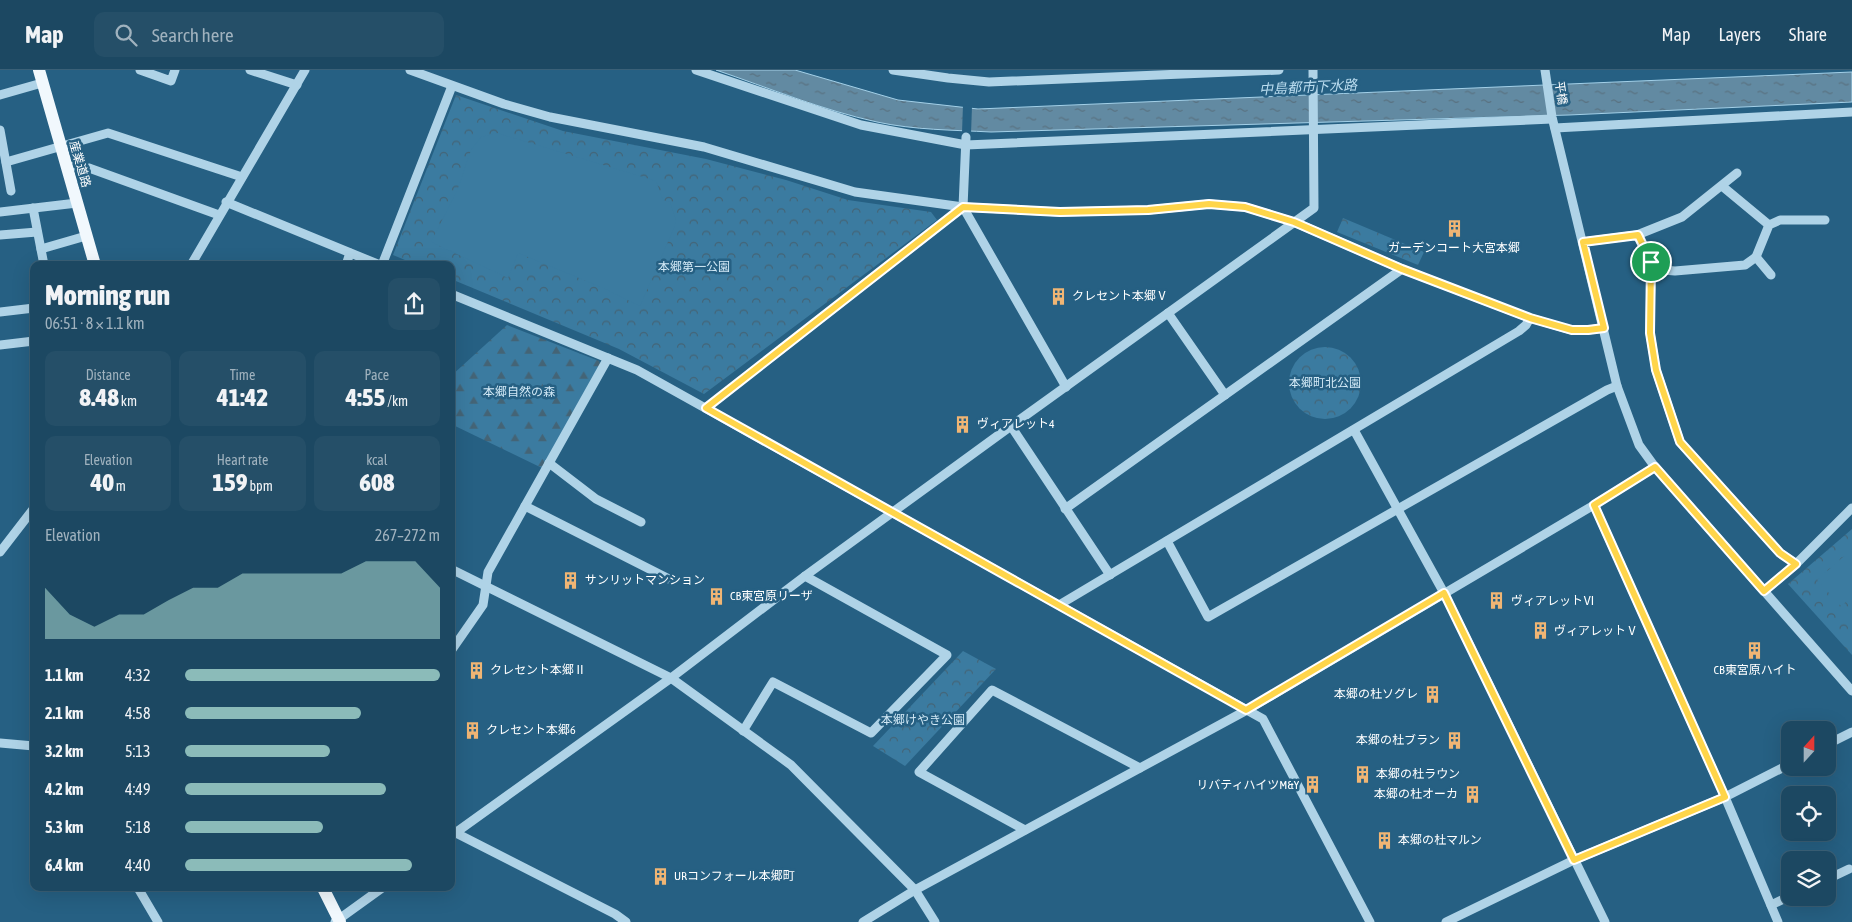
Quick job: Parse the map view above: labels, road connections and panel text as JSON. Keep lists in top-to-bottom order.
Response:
{
  "streets": {
    "main road": ["産業道路"],
    "street": ["平橋"]
  },
  "water": ["中島都市下水路"],
  "parks": [
    "本郷第一公園",
    "本郷町北公園",
    "本郷自然の森",
    "本郷けやき公園"
  ],
  "places": {
    "building": [
      "ガーデンコート大宮本郷",
      "クレセント本郷Ⅴ",
      "ヴィアレット4",
      "サンリットマンション",
      "CB東宮原リーザ",
      "ヴィアレットⅥ",
      "ヴィアレットⅤ",
      "CB東宮原ハイト",
      "クレセント本郷Ⅱ",
      "本郷の杜ソグレ",
      "クレセント本郷6",
      "本郷の杜ブラン",
      "本郷の杜ラウン",
      "リバティハイツM&Y",
      "本郷の杜オーカ",
      "本郷の杜マルン",
      "URコンフォール本郷町"
    ]
  },
  "north": "top",
  "page": {
    "header": "Map",
    "search": "Search here",
    "nav": ["Map", "Layers", "Share"],
    "heading": ["Morning run", "06:51 · 8 × 1.1 km"],
    "stats": [
      ["Distance", "8.48 km"],
      ["Time", "41:42"],
      ["Pace", "4:55 /km"],
      ["Elevation", "40 m"],
      ["Heart rate", "159 bpm"],
      ["kcal", "608"]
    ],
    "chart": ["Elevation", "267–272 m"],
    "list": [
      {
        "name": "1.1 km",
        "note": "4:32"
      },
      {
        "name": "2.1 km",
        "note": "4:58"
      },
      {
        "name": "3.2 km",
        "note": "5:13"
      },
      {
        "name": "4.2 km",
        "note": "4:49"
      },
      {
        "name": "5.3 km",
        "note": "5:18"
      },
      {
        "name": "6.4 km",
        "note": "4:40"
      }
    ]
  }
}
